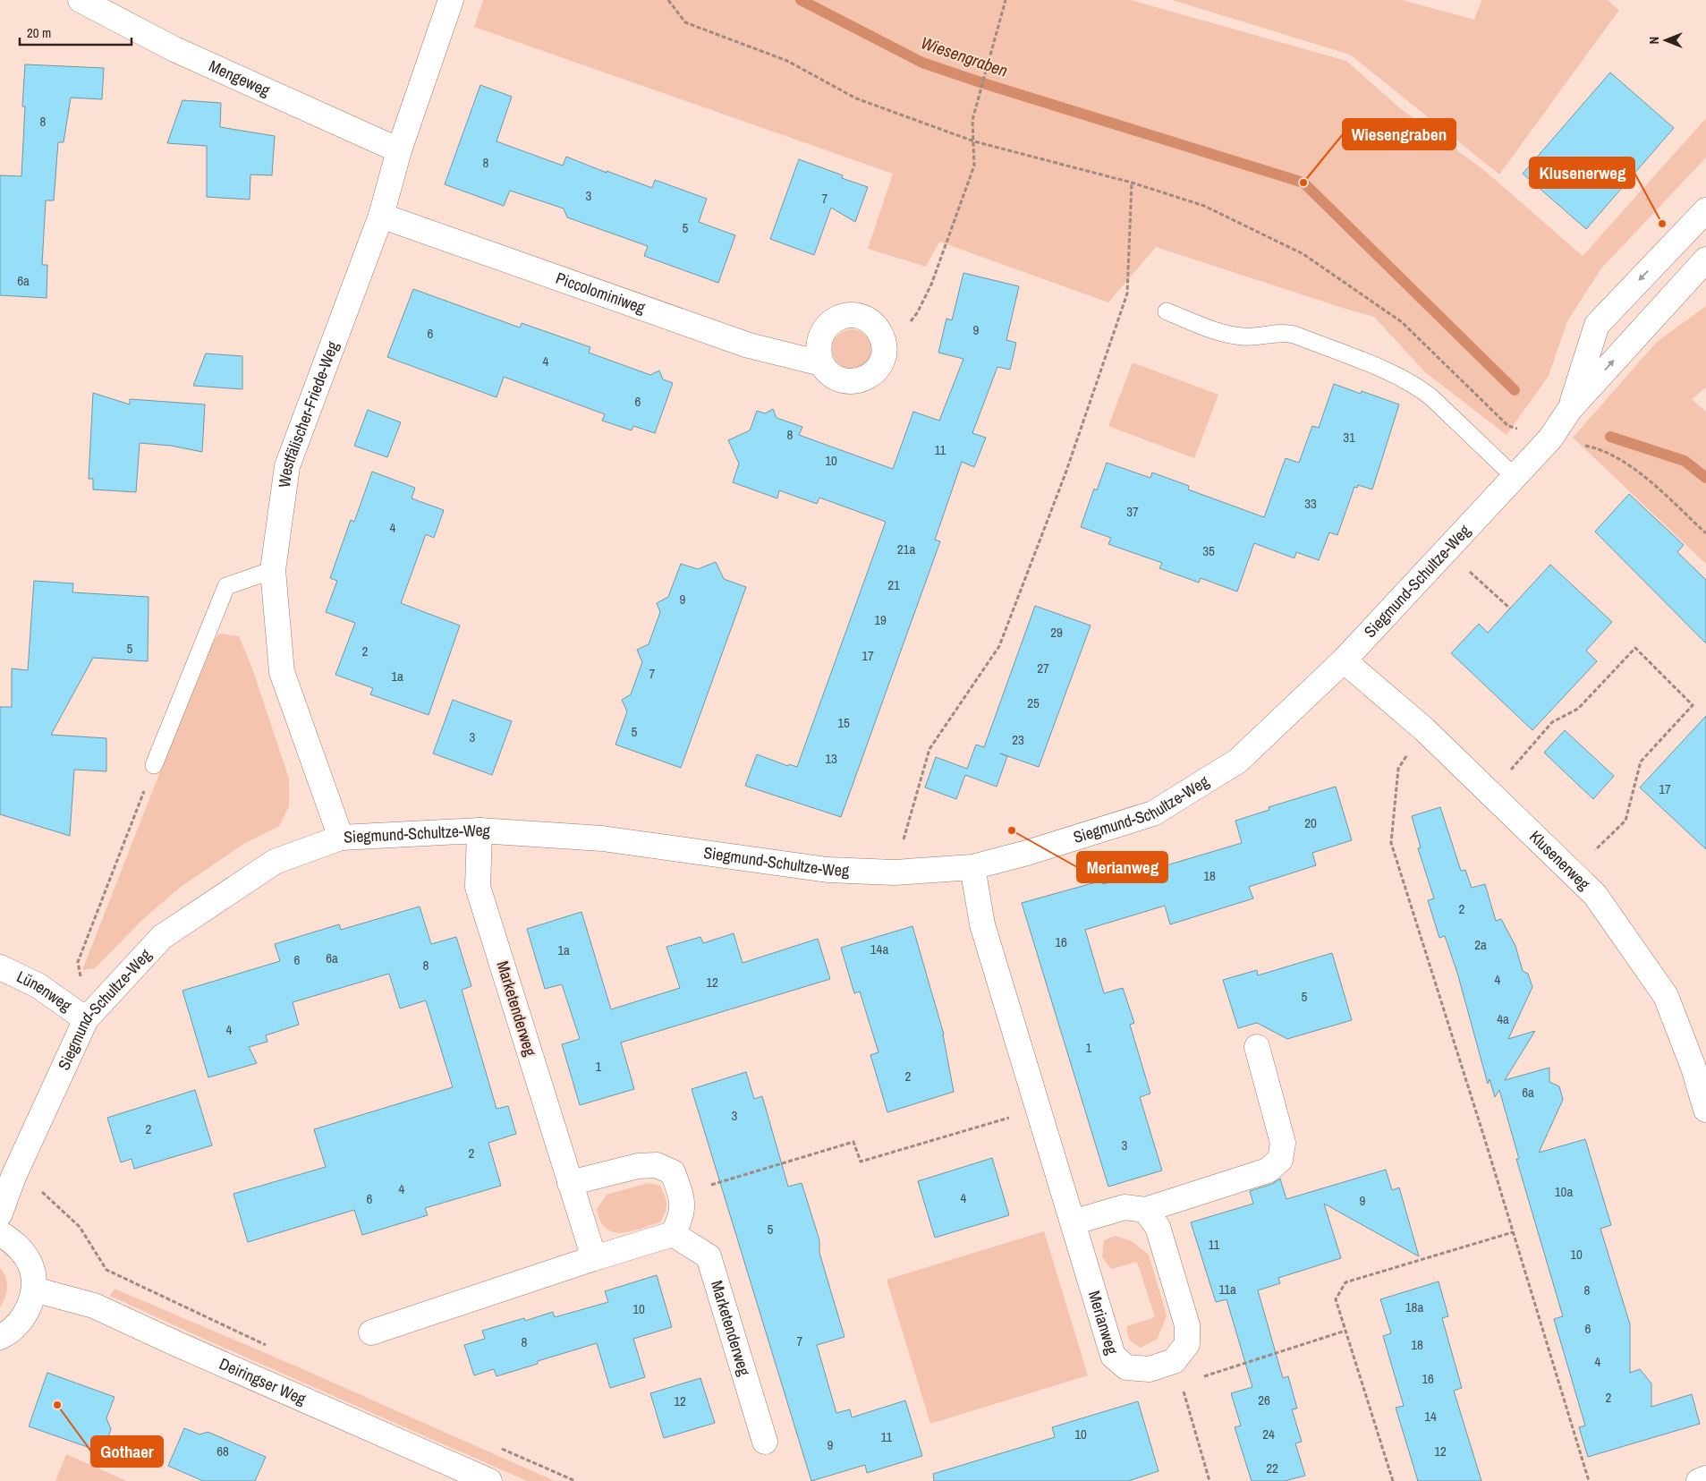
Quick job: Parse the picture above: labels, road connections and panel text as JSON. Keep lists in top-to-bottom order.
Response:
{
  "streets": {
    "street": [
      "Mengeweg",
      "Piccolominiweg",
      "Westfälischer-Friede-Weg",
      "Siegmund-Schultze-Weg",
      "Klusenerweg",
      "Lünenweg",
      "Marketenderweg",
      "Merianweg",
      "Deiringser Weg"
    ]
  },
  "crossings": [
    ["Mengeweg", "Westfälischer-Friede-Weg"],
    ["Piccolominiweg", "Westfälischer-Friede-Weg"],
    ["Westfälischer-Friede-Weg", "Siegmund-Schultze-Weg"],
    ["Siegmund-Schultze-Weg", "Klusenerweg"],
    ["Siegmund-Schultze-Weg", "Lünenweg"],
    ["Siegmund-Schultze-Weg", "Marketenderweg"],
    ["Siegmund-Schultze-Weg", "Merianweg"]
  ],
  "water": ["Wiesengraben"],
  "places": [
    "Wiesengraben",
    "Klusenerweg",
    "Merianweg",
    "Gothaer"
  ],
  "house_numbers": [
    "8",
    "8",
    "3",
    "7",
    "5",
    "6a",
    "9",
    "6",
    "4",
    "6",
    "8",
    "31",
    "11",
    "10",
    "33",
    "37",
    "4",
    "21a",
    "35",
    "21",
    "9",
    "19",
    "29",
    "5",
    "2",
    "17",
    "27",
    "7",
    "1a",
    "25",
    "15",
    "5",
    "3",
    "23",
    "13",
    "17",
    "20",
    "18",
    "2",
    "16",
    "2a",
    "14a",
    "1a",
    "6a",
    "6",
    "8",
    "4",
    "12",
    "5",
    "4a",
    "4",
    "1",
    "1",
    "2",
    "6a",
    "3",
    "2",
    "3",
    "2",
    "4",
    "10a",
    "4",
    "6",
    "9",
    "5",
    "11",
    "10",
    "11a",
    "8",
    "18a",
    "10",
    "6",
    "7",
    "8",
    "18",
    "4",
    "16",
    "2",
    "26",
    "12",
    "14",
    "10",
    "24",
    "11",
    "9",
    "68",
    "12",
    "22"
  ],
  "scale_bar": "20 m",
  "north": "left"
}
